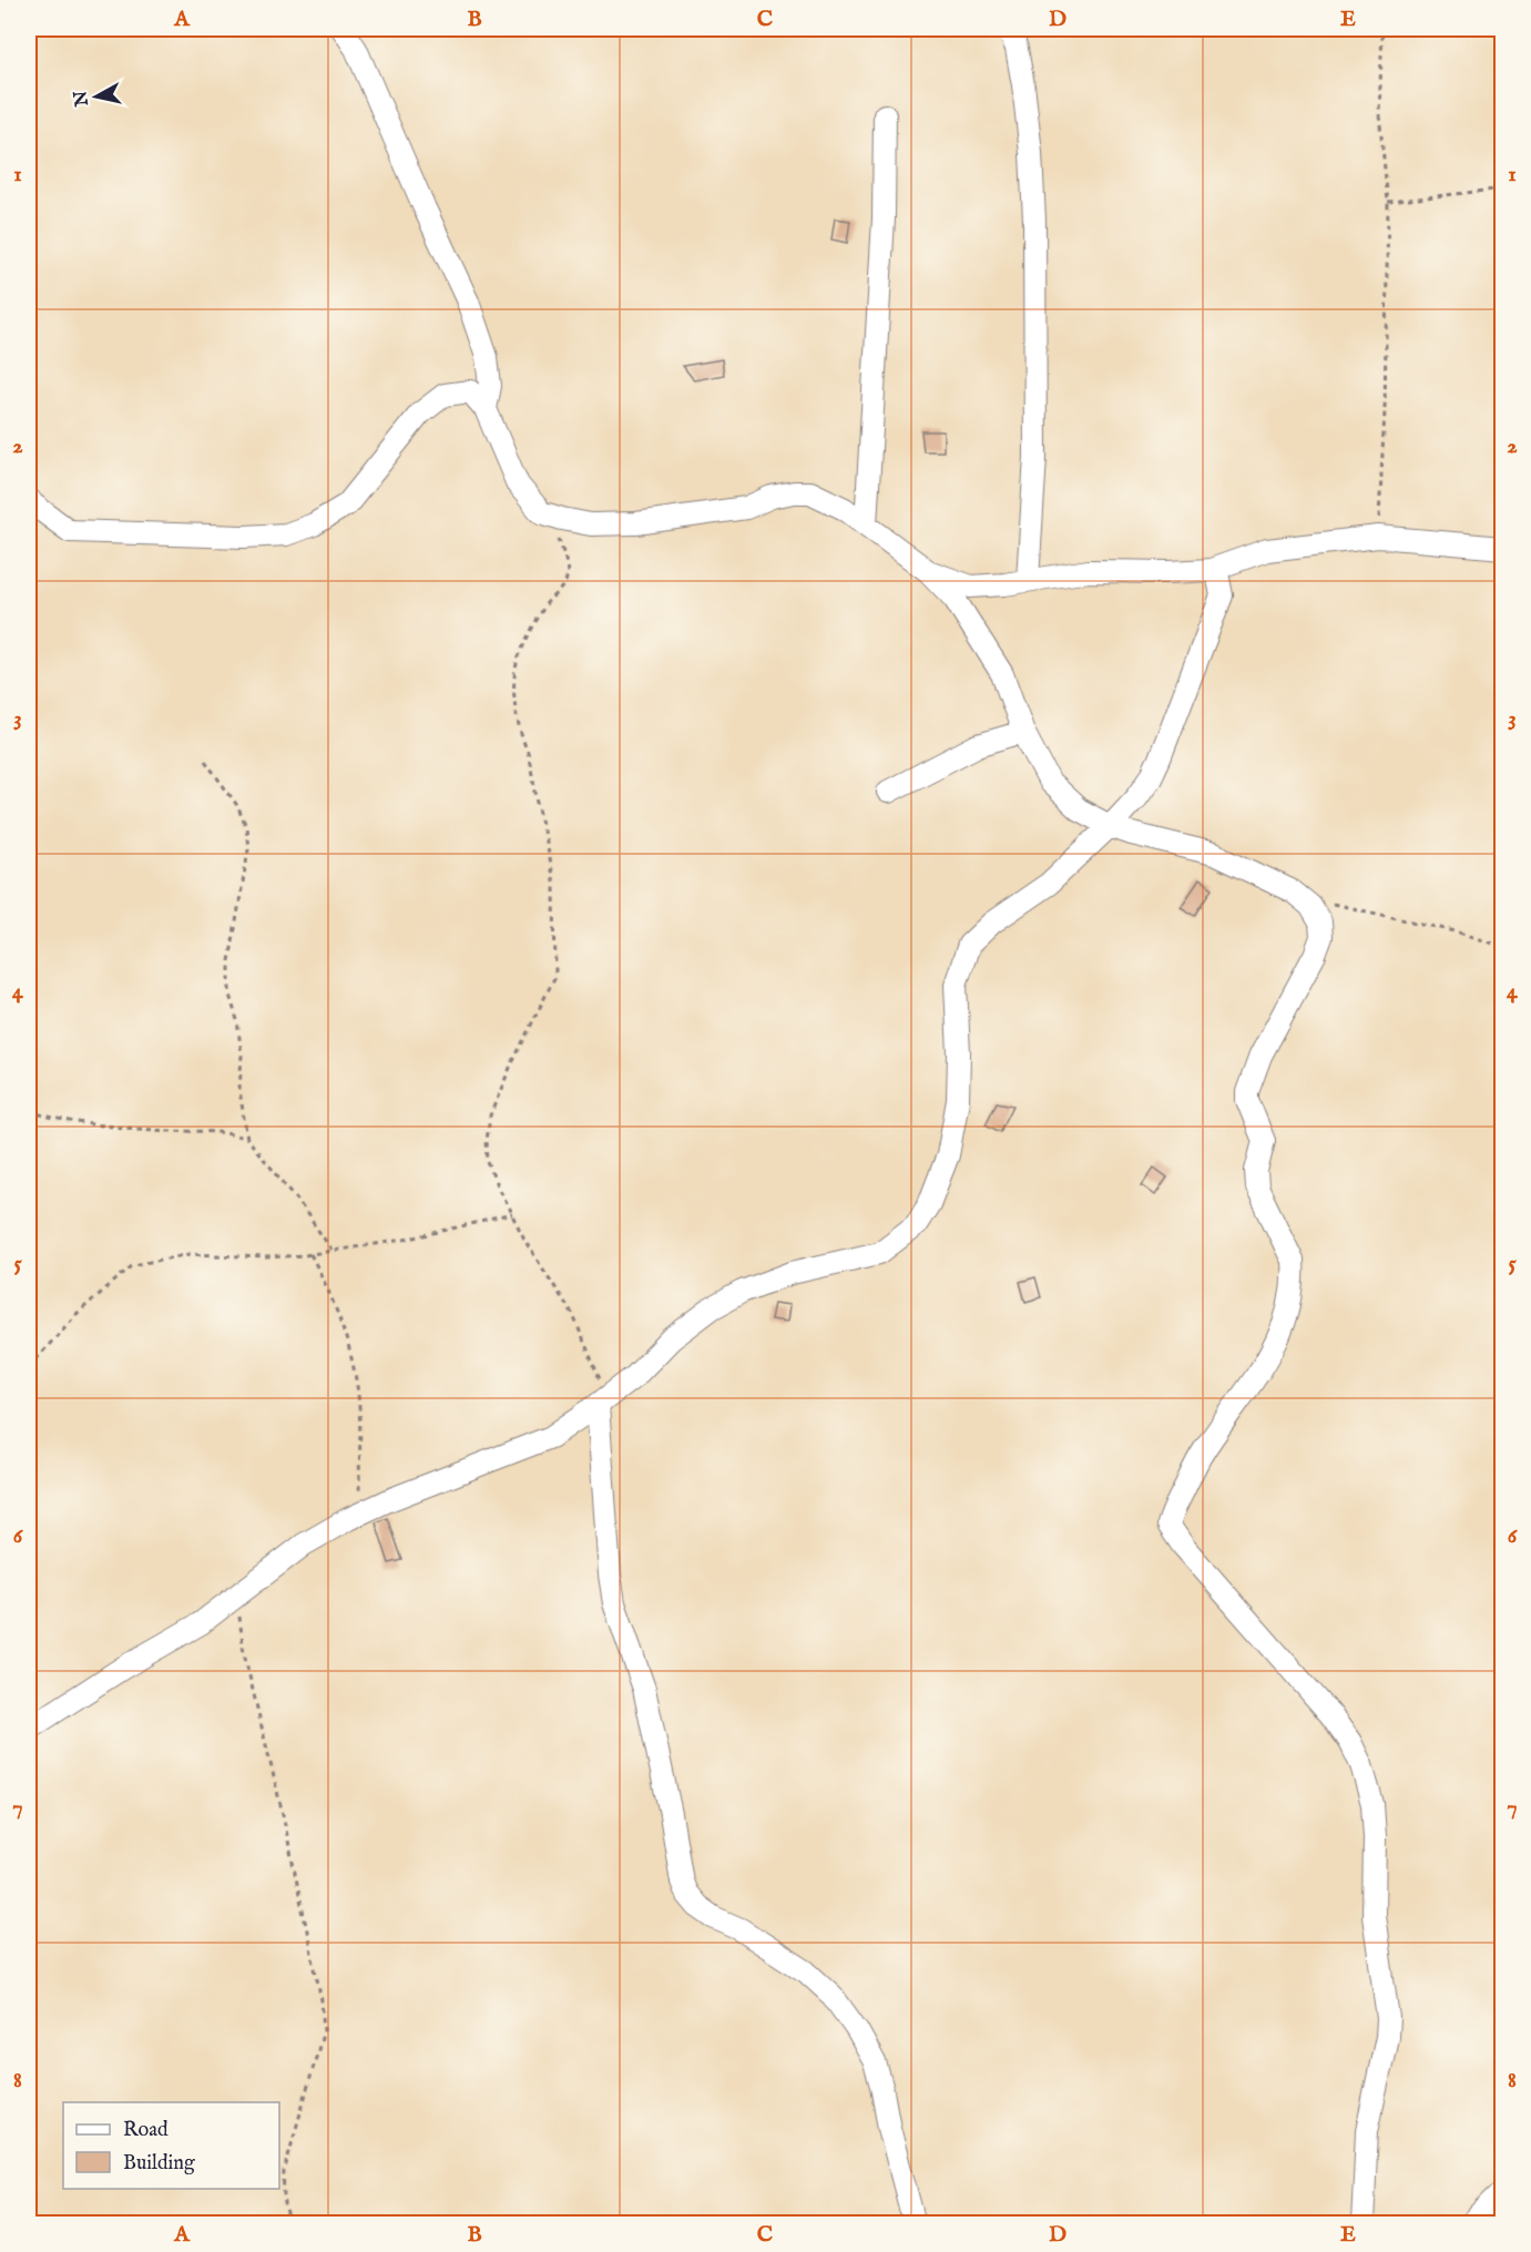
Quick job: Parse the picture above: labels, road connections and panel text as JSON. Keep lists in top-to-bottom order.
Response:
{
  "legend": ["Road", "Building"],
  "north": "left",
  "grid": {
    "columns": [
      "A",
      "B",
      "C",
      "D",
      "E"
    ],
    "rows": [
      "1",
      "2",
      "3",
      "4",
      "5",
      "6",
      "7",
      "8"
    ]
  }
}
